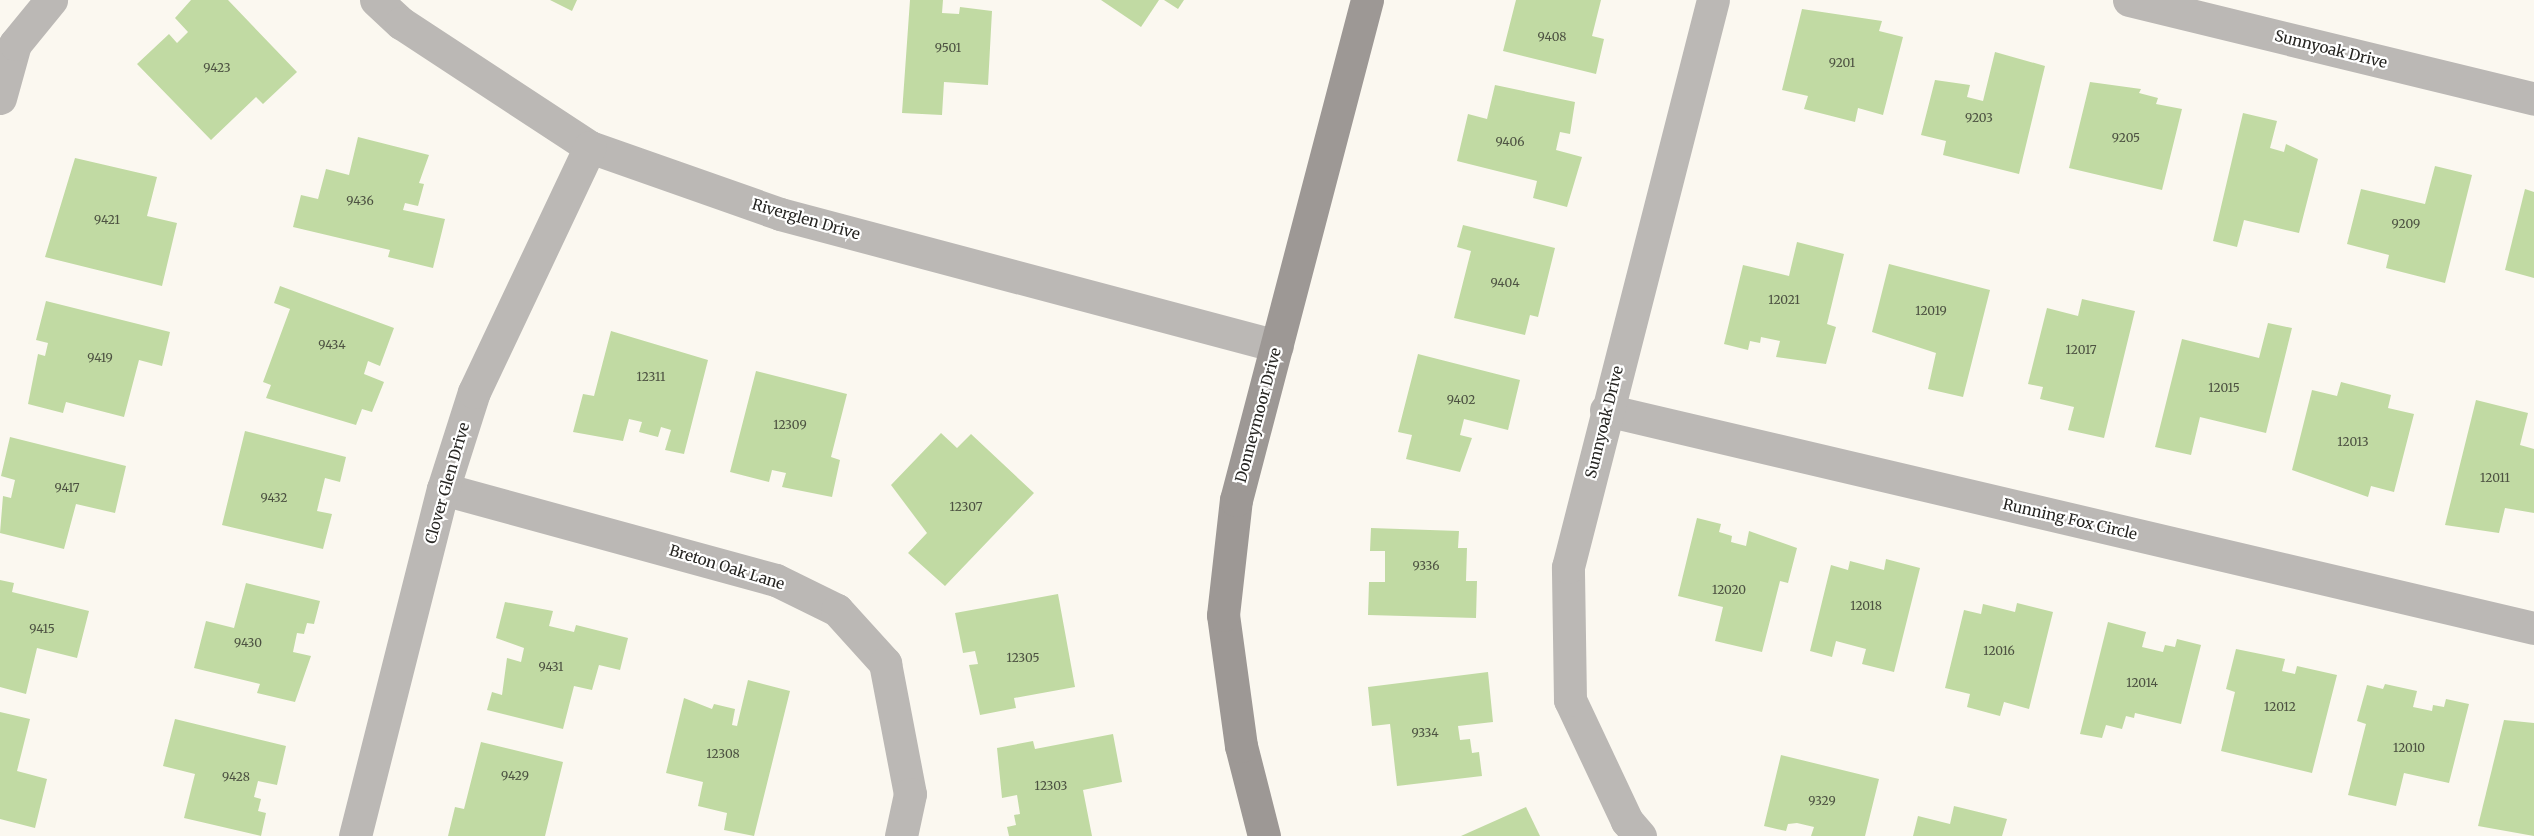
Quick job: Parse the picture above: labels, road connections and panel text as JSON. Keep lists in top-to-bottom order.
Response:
{
  "streets": {
    "street": [
      "Sunnyoak Drive",
      "Riverglen Drive",
      "Donneymoor Drive",
      "Clover Glen Drive",
      "Running Fox Circle",
      "Breton Oak Lane"
    ]
  },
  "crossings": [
    ["Sunnyoak Drive", "Running Fox Circle"],
    ["Riverglen Drive", "Donneymoor Drive"],
    ["Riverglen Drive", "Clover Glen Drive"],
    ["Clover Glen Drive", "Breton Oak Lane"]
  ],
  "house_numbers": [
    "9408",
    "9501",
    "9201",
    "9423",
    "9203",
    "9205",
    "9406",
    "9436",
    "9421",
    "9209",
    "9404",
    "12021",
    "12019",
    "9434",
    "12017",
    "9419",
    "12311",
    "12015",
    "9402",
    "12309",
    "12013",
    "12011",
    "9417",
    "9432",
    "12307",
    "9336",
    "12020",
    "12018",
    "9415",
    "9430",
    "12016",
    "12305",
    "9431",
    "12014",
    "12012",
    "9334",
    "12010",
    "12308",
    "9429",
    "9428",
    "12303",
    "9329"
  ]
}
